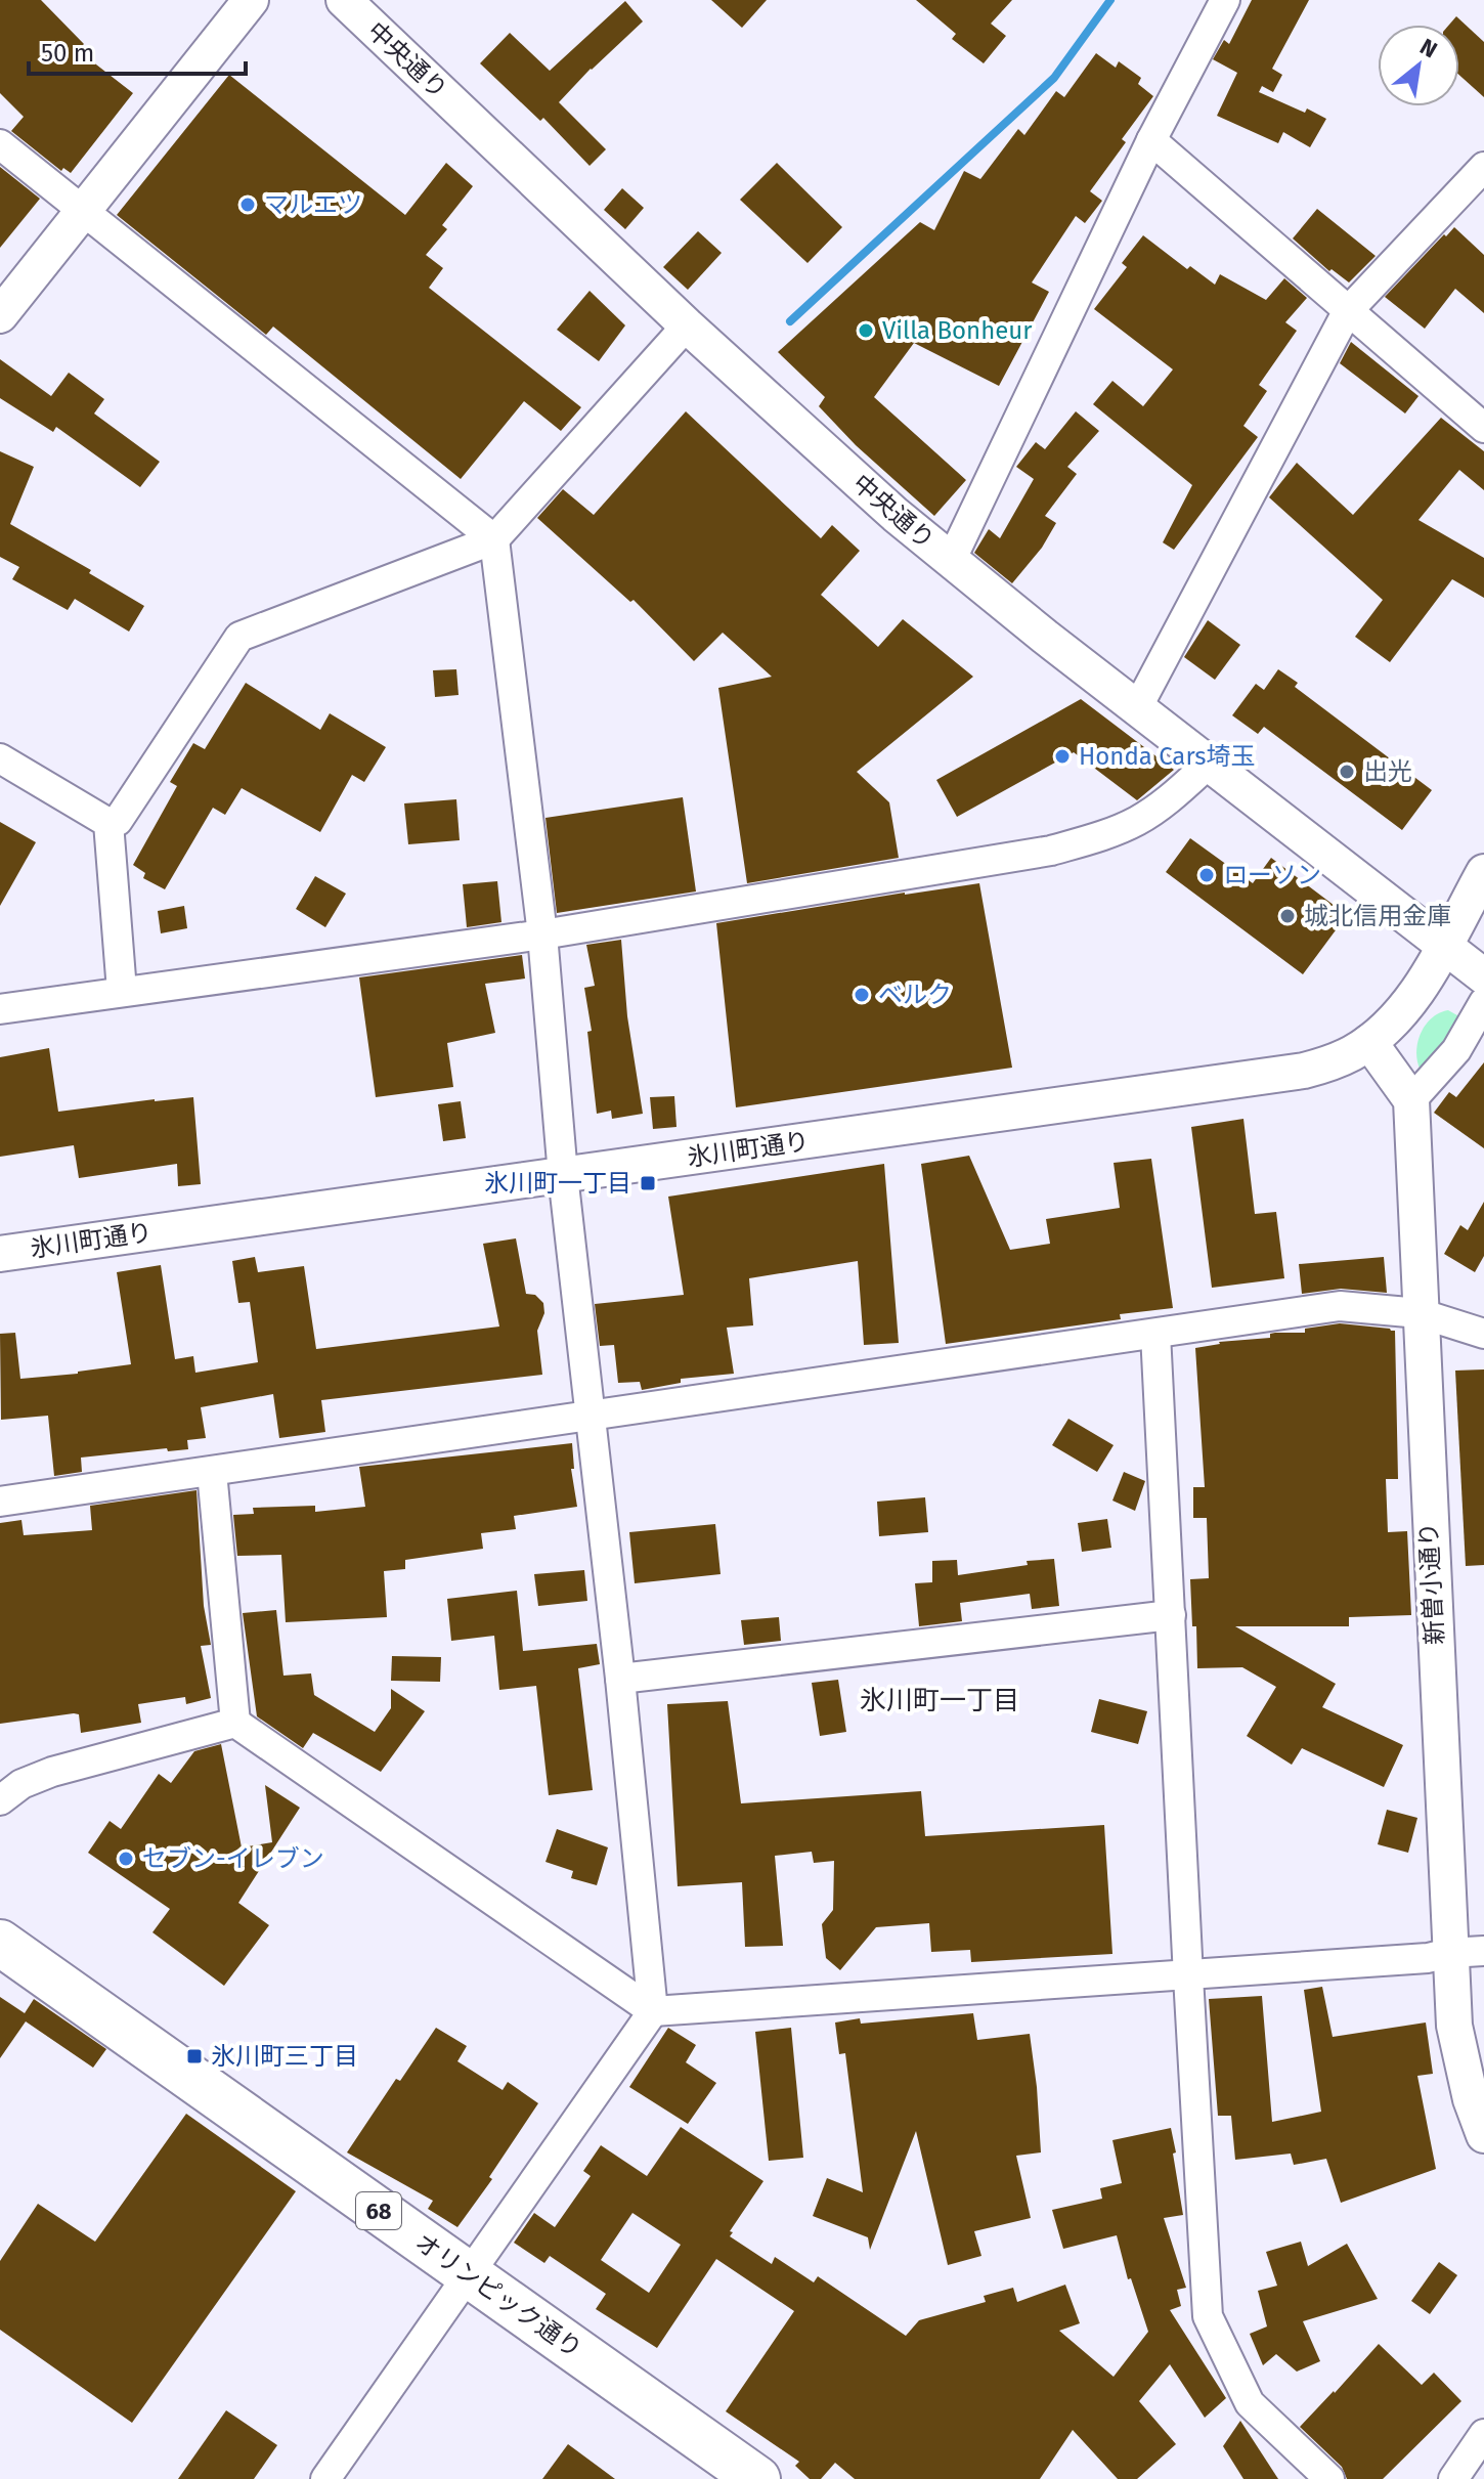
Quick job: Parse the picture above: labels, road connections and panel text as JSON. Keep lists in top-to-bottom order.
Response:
{
  "streets": {
    "main road": ["68", "オリンピック通り"],
    "street": ["中央通り", "氷川町通り", "新曽小通り"]
  },
  "crossings": [
    ["中央通り", "氷川町通り"]
  ],
  "districts": ["氷川町一丁目"],
  "places": {
    "other": [
      "マルエツ",
      "Villa Bonheur",
      "Honda Cars埼玉",
      "出光",
      "ローソン",
      "城北信用金庫",
      "ベルク",
      "セブン-イレブン"
    ],
    "transit": ["氷川町一丁目", "氷川町三丁目"]
  },
  "scale_bar": "50 m",
  "north": "top right"
}
